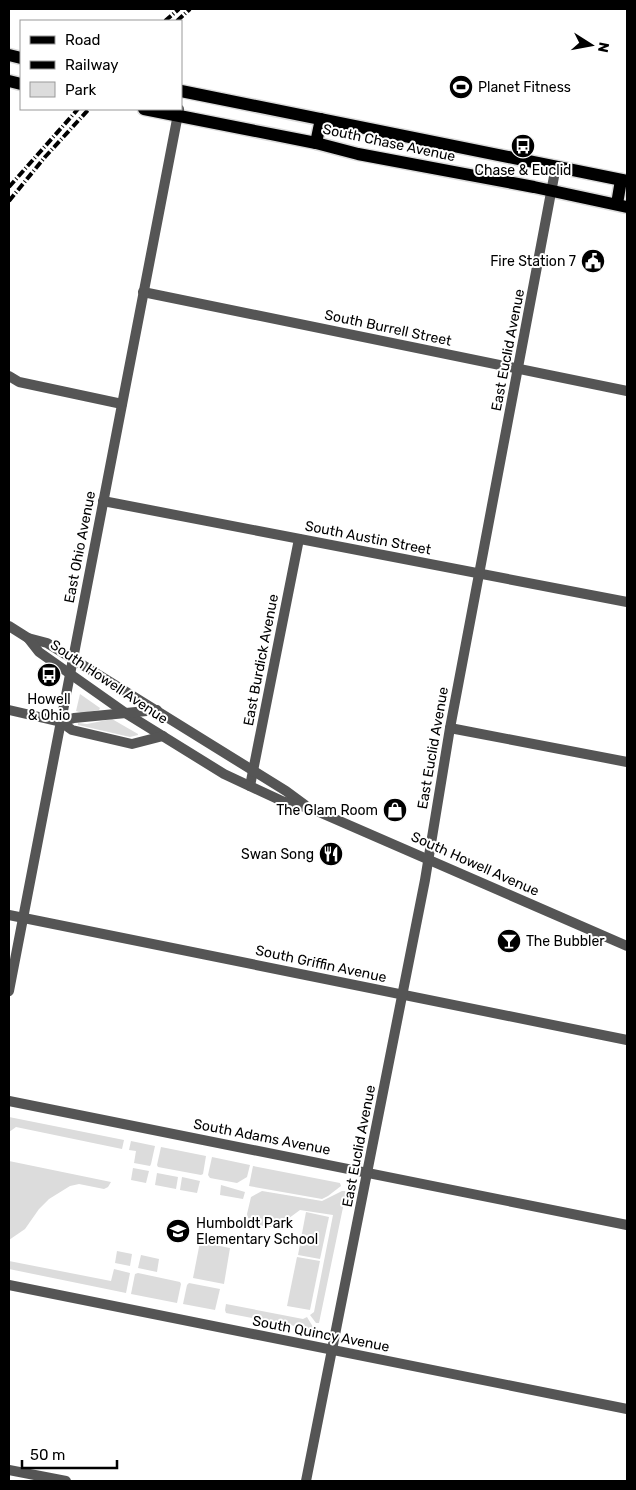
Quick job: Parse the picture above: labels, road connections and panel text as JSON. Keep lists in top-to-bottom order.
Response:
{
  "streets": {
    "main road": ["South Chase Avenue"],
    "street": [
      "South Burrell Street",
      "East Euclid Avenue",
      "South Austin Street",
      "East Ohio Avenue",
      "East Burdick Avenue",
      "South Howell Avenue",
      "South Griffin Avenue",
      "South Adams Avenue",
      "South Quincy Avenue"
    ]
  },
  "crossings": [
    ["South Chase Avenue", "East Euclid Avenue"],
    ["South Chase Avenue", "East Ohio Avenue"],
    ["South Burrell Street", "East Euclid Avenue"],
    ["South Burrell Street", "East Ohio Avenue"],
    ["East Euclid Avenue", "South Austin Street"],
    ["East Euclid Avenue", "South Howell Avenue"],
    ["East Euclid Avenue", "South Griffin Avenue"],
    ["East Euclid Avenue", "South Adams Avenue"],
    ["East Euclid Avenue", "South Quincy Avenue"],
    ["South Austin Street", "East Ohio Avenue"],
    ["South Austin Street", "East Burdick Avenue"],
    ["East Ohio Avenue", "South Howell Avenue"],
    ["East Ohio Avenue", "South Griffin Avenue"],
    ["East Burdick Avenue", "South Howell Avenue"]
  ],
  "places": {
    "sports": ["Planet Fitness"],
    "bus stop": ["Chase & Euclid", "Howell & Ohio"],
    "public building": ["Fire Station 7"],
    "shop": ["The Glam Room"],
    "restaurant": ["Swan Song"],
    "bar": ["The Bubbler"],
    "school or university": ["Humboldt Park Elementary School"]
  },
  "legend": ["Road", "Railway", "Park"],
  "scale_bar": "50 m",
  "north": "right"
}
